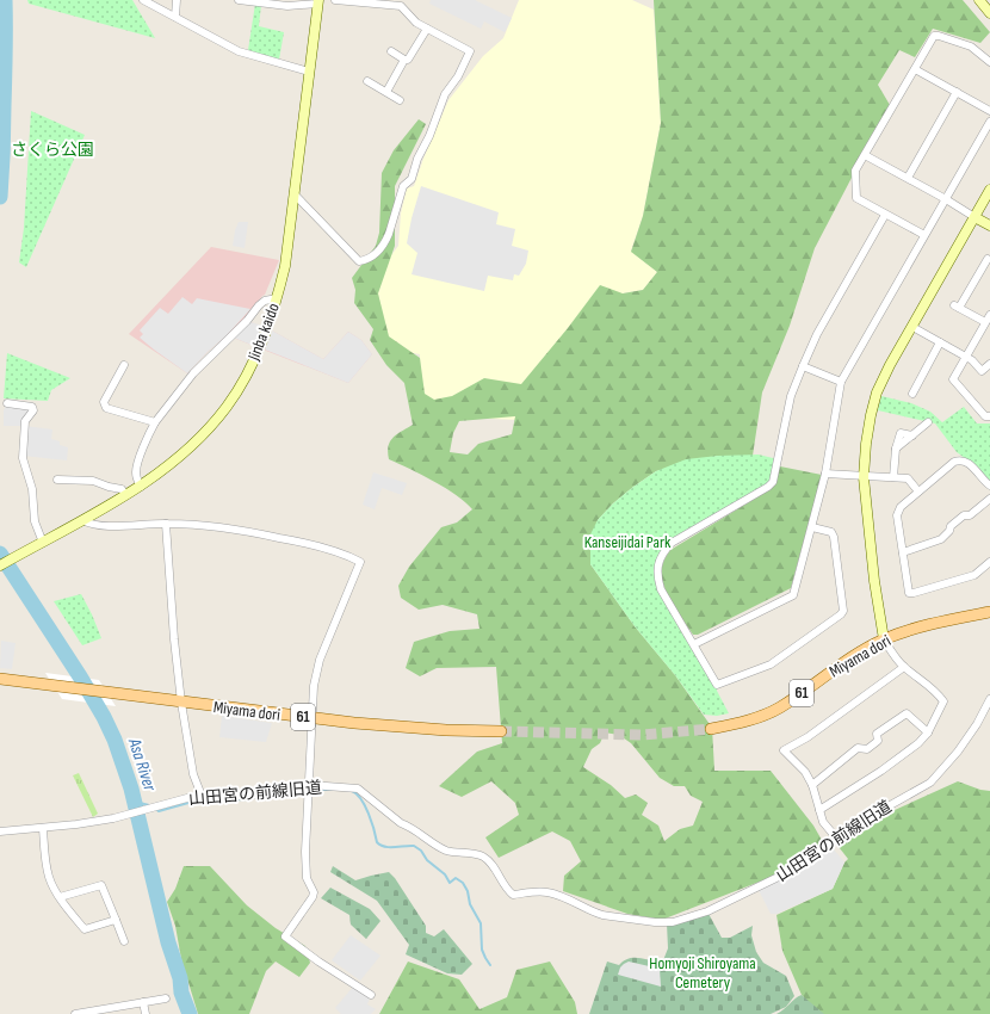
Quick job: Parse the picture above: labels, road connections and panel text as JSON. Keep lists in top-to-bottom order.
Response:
{
  "streets": {
    "main road": ["Jinba kaido", "Miyama dori", "61"],
    "street": ["山田宮の前線旧道"]
  },
  "water": ["Asa River"],
  "parks": ["さくら公園", "Kanseijidai Park", "Homyoji Shiroyama Cemetery"]
}
